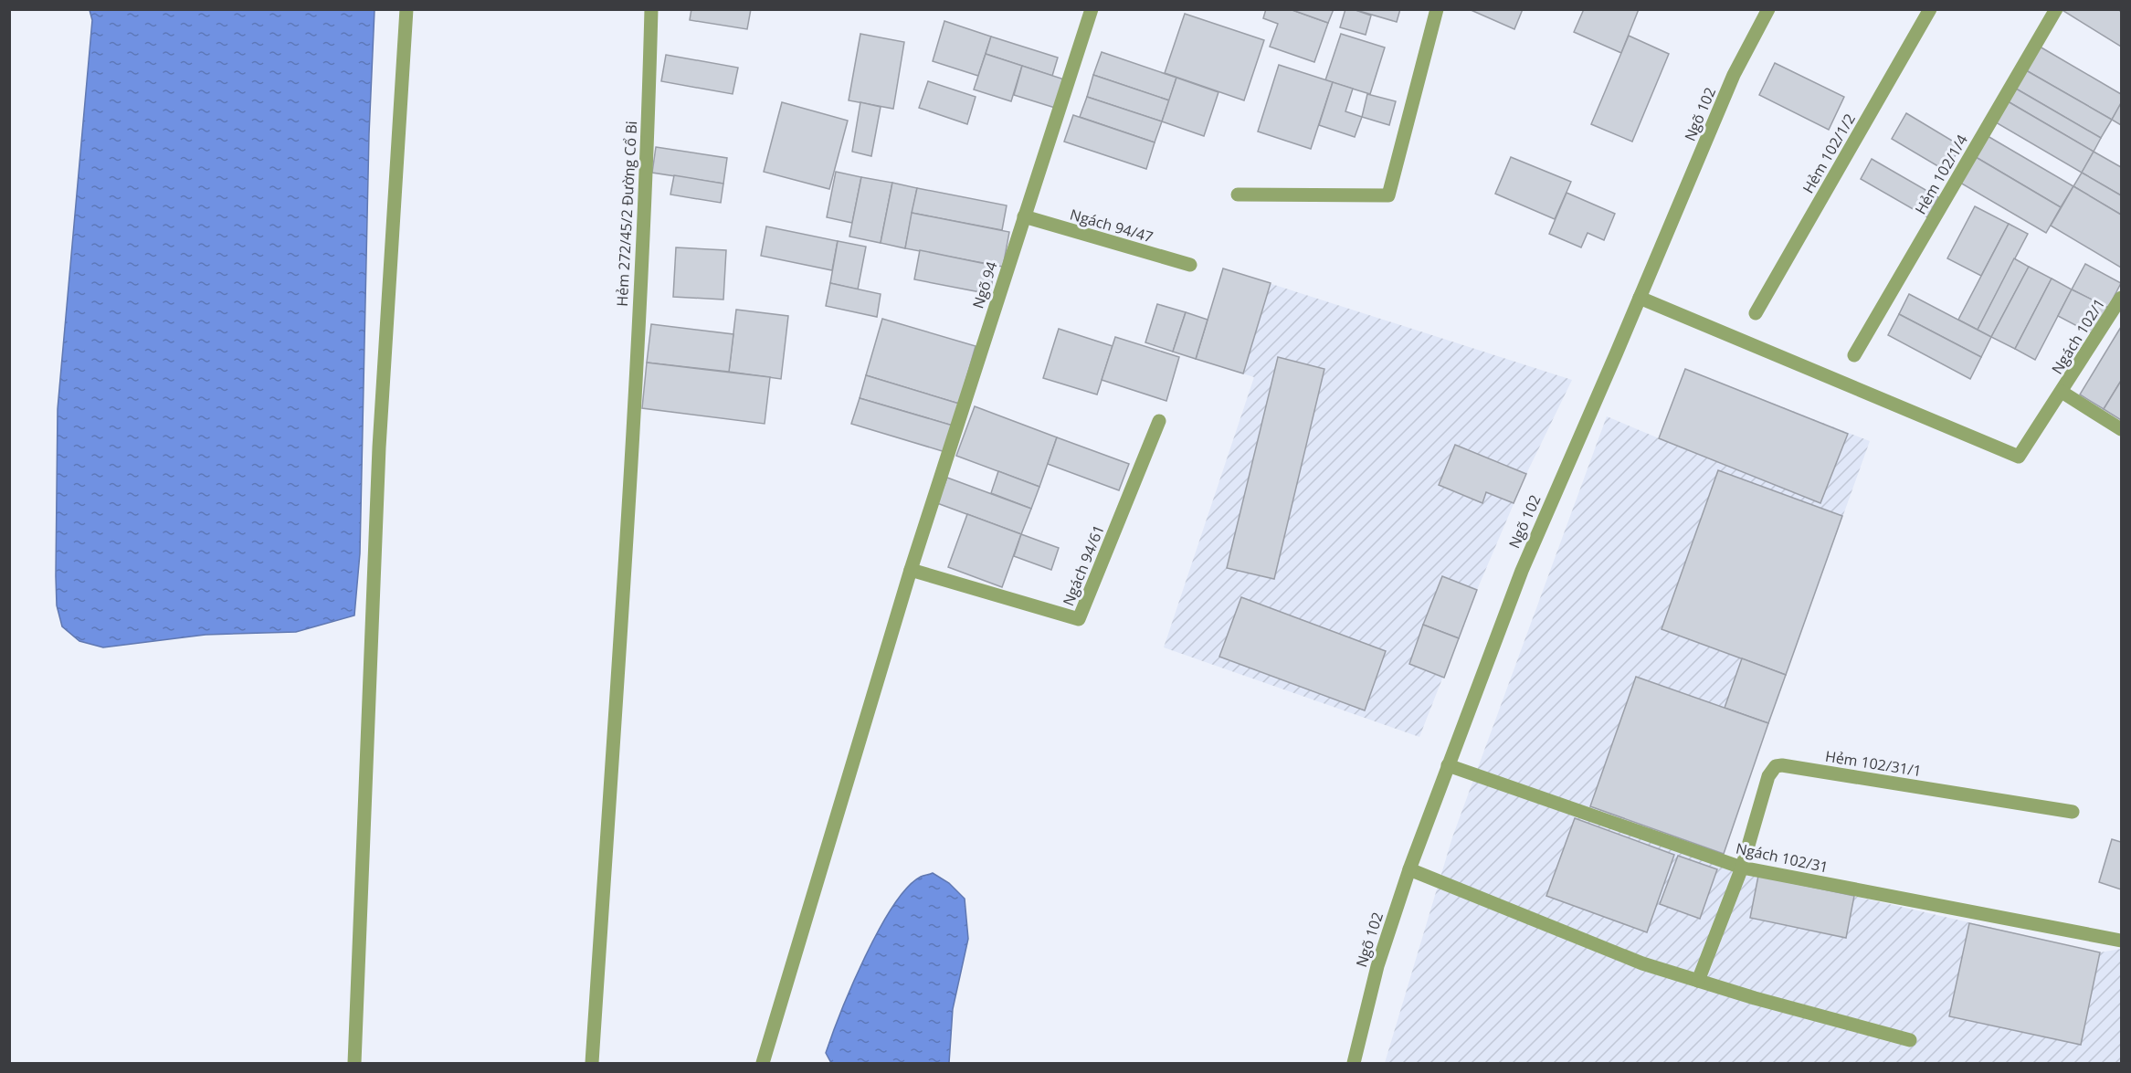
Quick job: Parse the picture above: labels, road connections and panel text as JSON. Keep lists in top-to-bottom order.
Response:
{
  "streets": {
    "street": [
      "Ngõ 102",
      "Hẻm 102/1/2",
      "Hẻm 102/1/4",
      "Hẻm 272/45/2 Đường Cổ Bi",
      "Ngách 94/47",
      "Ngõ 94",
      "Ngách 102/1",
      "Ngách 94/61",
      "Hẻm 102/31/1",
      "Ngách 102/31"
    ]
  },
  "crossings": [
    ["Ngõ 102", "Ngách 102/1"],
    ["Ngõ 102", "Ngách 102/31"],
    ["Ngách 94/47", "Ngõ 94"],
    ["Ngõ 94", "Ngách 94/61"],
    ["Hẻm 102/31/1", "Ngách 102/31"]
  ]
}
